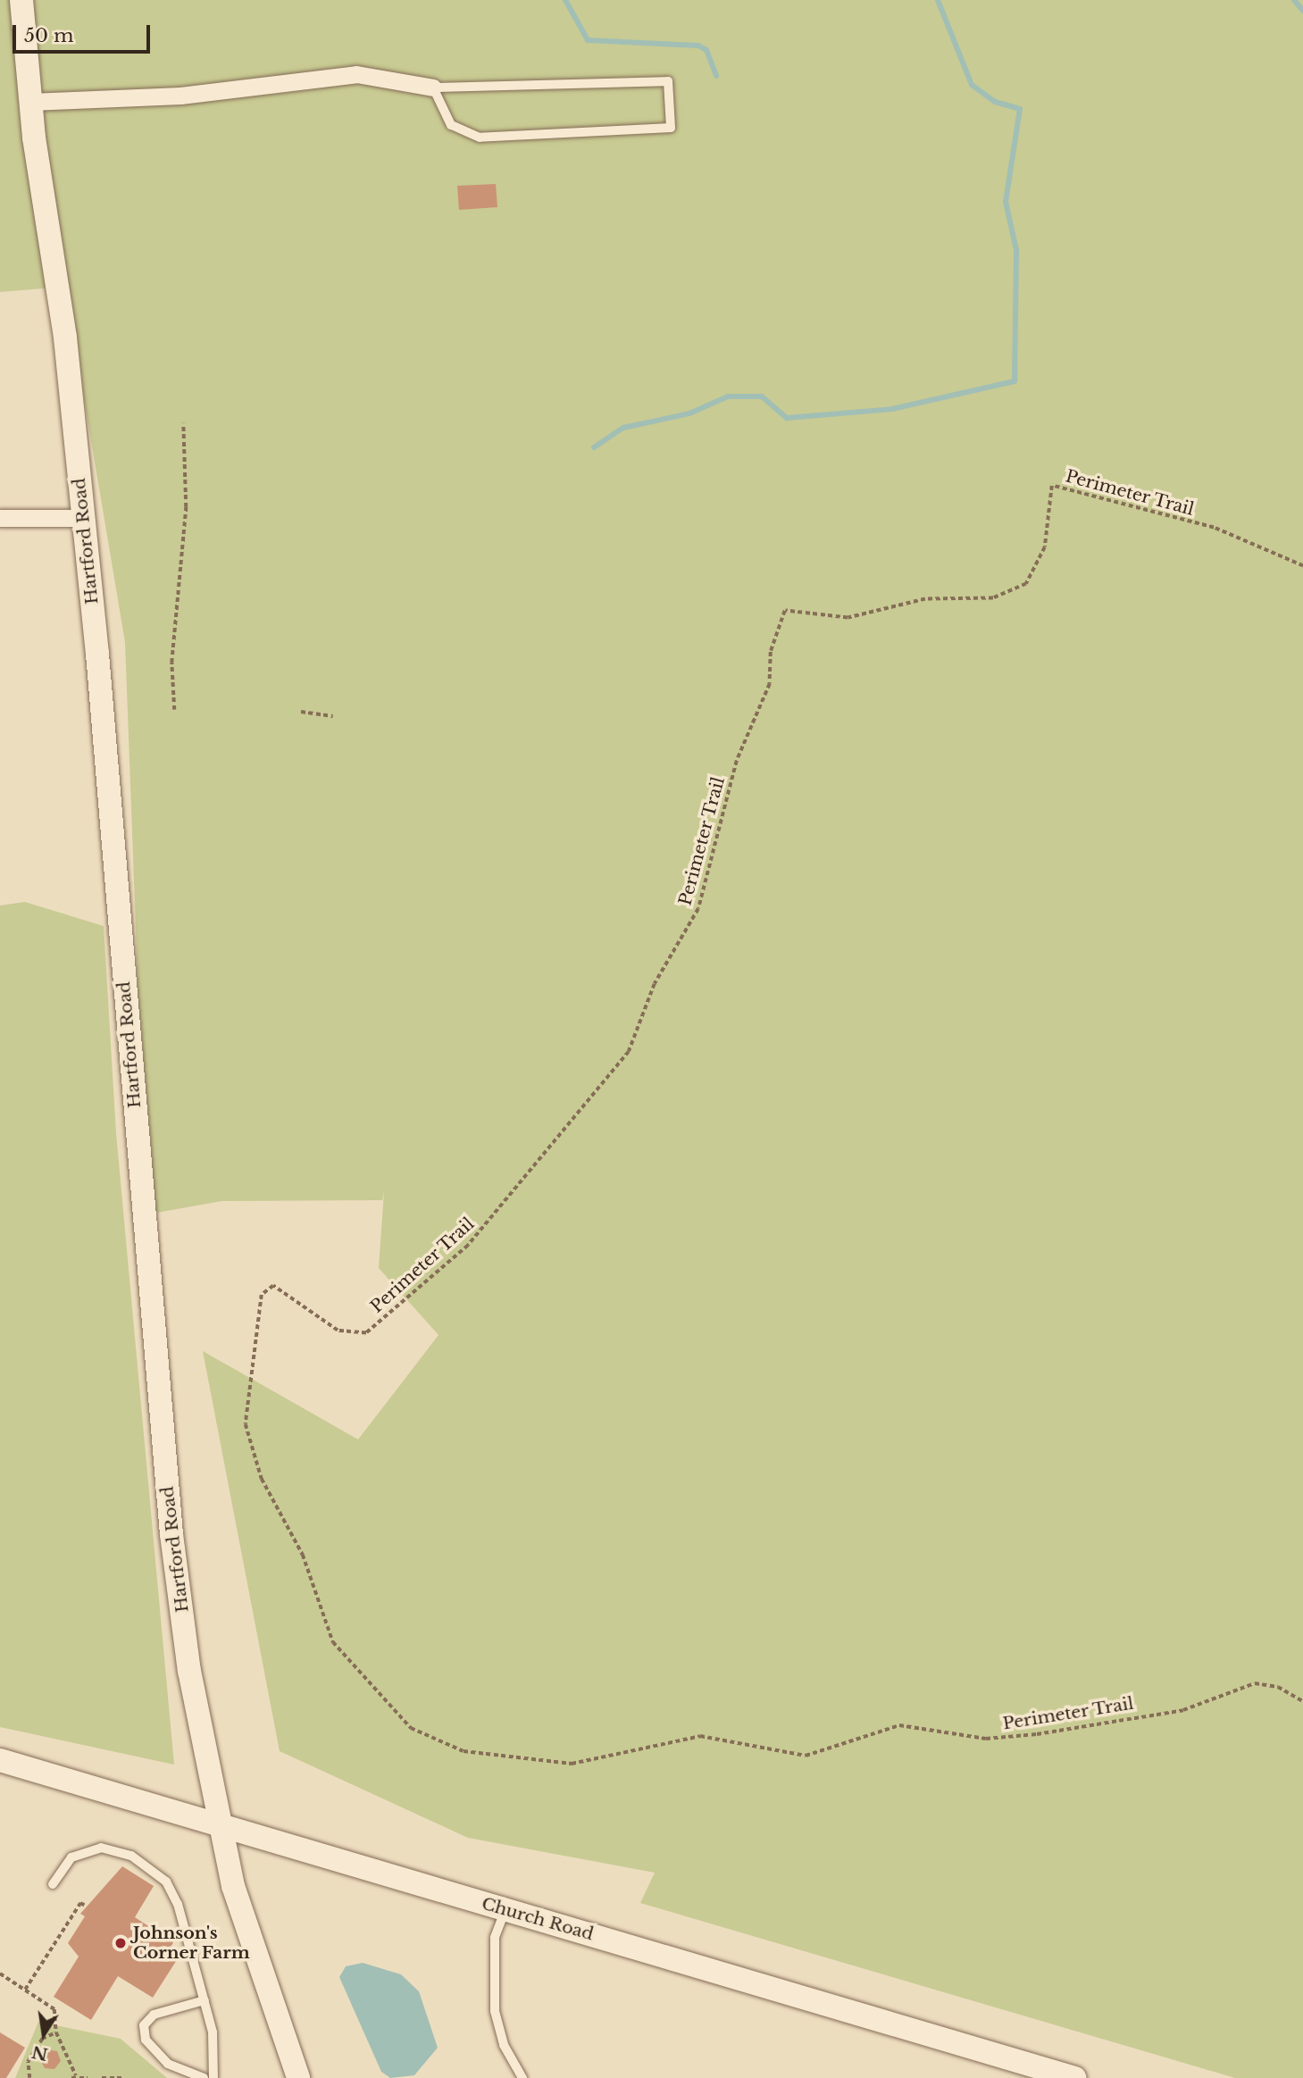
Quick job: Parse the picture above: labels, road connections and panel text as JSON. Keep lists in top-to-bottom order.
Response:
{
  "streets": {
    "street": ["Hartford Road", "Church Road"],
    "path": ["Perimeter Trail"]
  },
  "crossings": [
    ["Hartford Road", "Church Road"]
  ],
  "places": ["Johnson's Corner Farm"],
  "scale_bar": "50 m",
  "north": "bottom"
}
